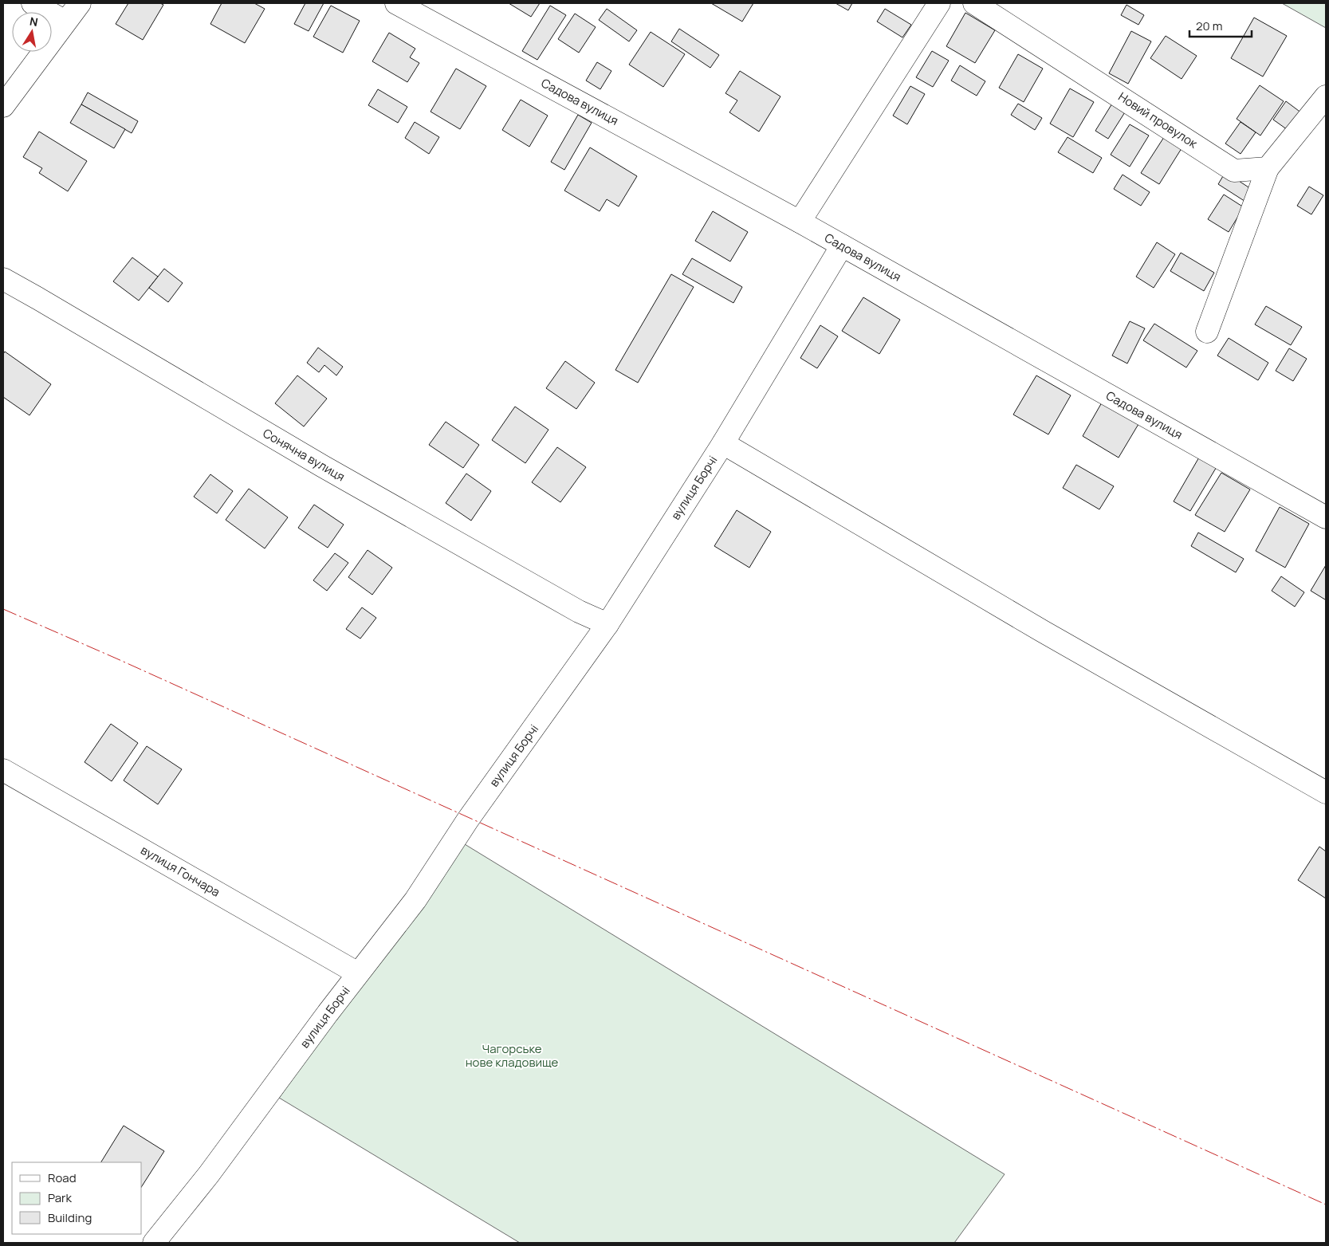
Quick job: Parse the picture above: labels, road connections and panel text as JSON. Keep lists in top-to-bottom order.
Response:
{
  "streets": {
    "street": [
      "Садова вулиця",
      "Новий провулок",
      "Сонячна вулиця",
      "вулиця Борчі",
      "вулиця Гончара"
    ]
  },
  "crossings": [
    ["Садова вулиця", "вулиця Борчі"],
    ["Сонячна вулиця", "вулиця Борчі"],
    ["вулиця Борчі", "вулиця Гончара"]
  ],
  "parks": ["Чагорське нове кладовище"],
  "legend": ["Road", "Park", "Building"],
  "scale_bar": "20 m",
  "north": "top"
}
